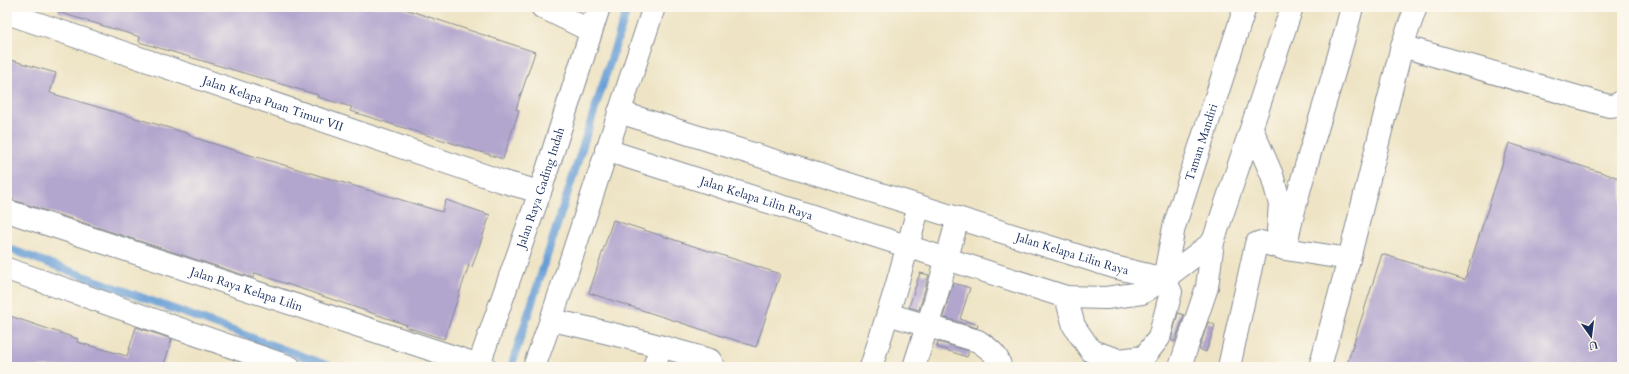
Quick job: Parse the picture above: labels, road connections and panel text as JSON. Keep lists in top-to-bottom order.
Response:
{
  "streets": {
    "street": [
      "Jalan Kelapa Puan Timur VII",
      "Taman Mandiri",
      "Jalan Raya Gading Indah",
      "Jalan Kelapa Lilin Raya",
      "Jalan Raya Kelapa Lilin"
    ]
  },
  "crossings": [
    ["Jalan Kelapa Puan Timur VII", "Jalan Raya Gading Indah"],
    ["Taman Mandiri", "Jalan Kelapa Lilin Raya"],
    ["Jalan Raya Gading Indah", "Jalan Raya Kelapa Lilin"]
  ],
  "north": "bottom"
}
